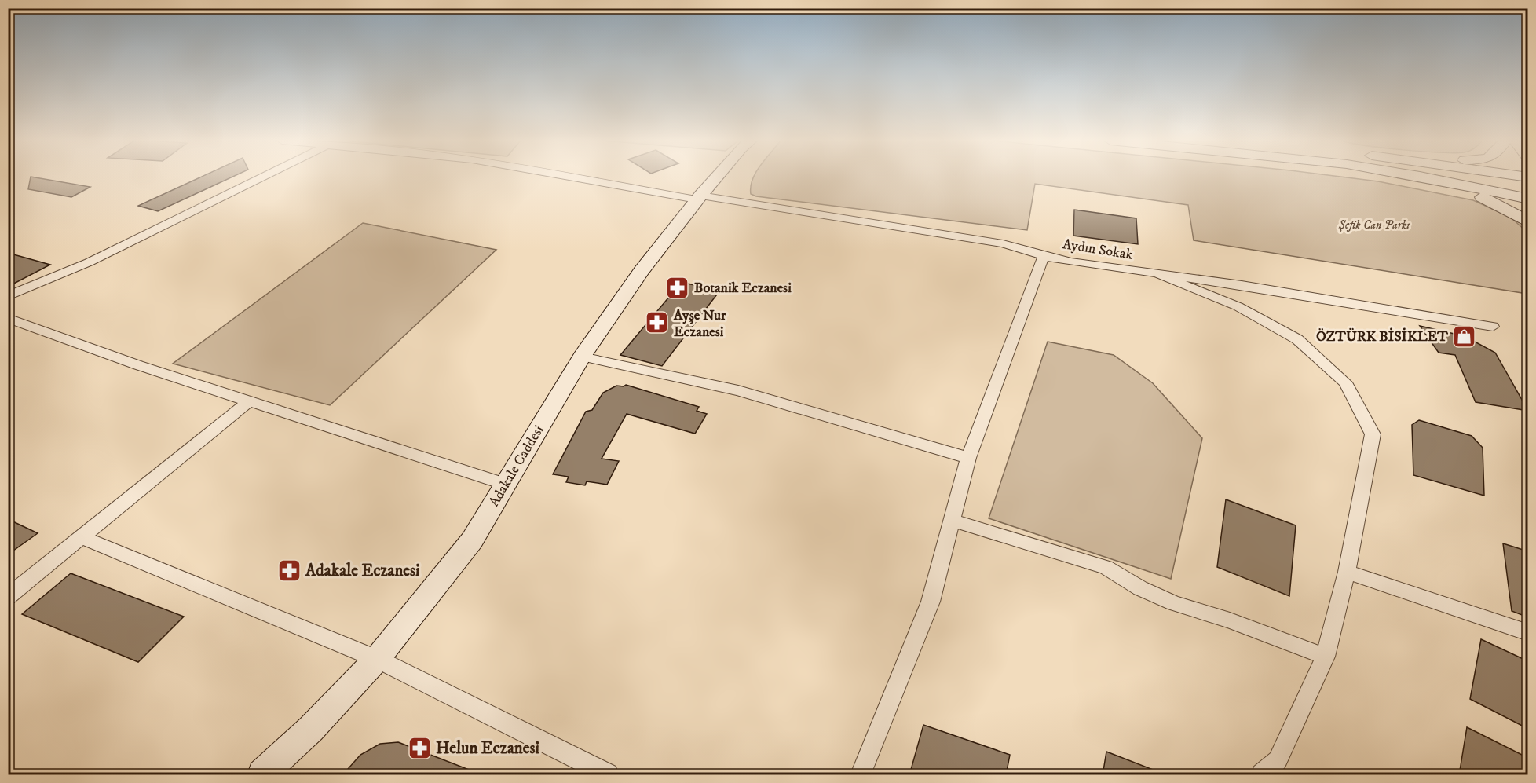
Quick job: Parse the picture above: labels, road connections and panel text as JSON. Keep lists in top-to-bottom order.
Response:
{
  "streets": {
    "main road": ["Adakale Caddesi"],
    "street": ["Aydın Sokak"]
  },
  "crossings": [
    ["Aydın Sokak", "Adakale Caddesi"]
  ],
  "parks": ["Şefik Can Parkı"],
  "places": {
    "pharmacy": [
      "Botanik Eczanesi",
      "Ayşe Nur Eczanesi",
      "Adakale Eczanesi",
      "Helun Eczanesi"
    ],
    "shop": ["ÖZTÜRK BİSİKLET"]
  }
}
